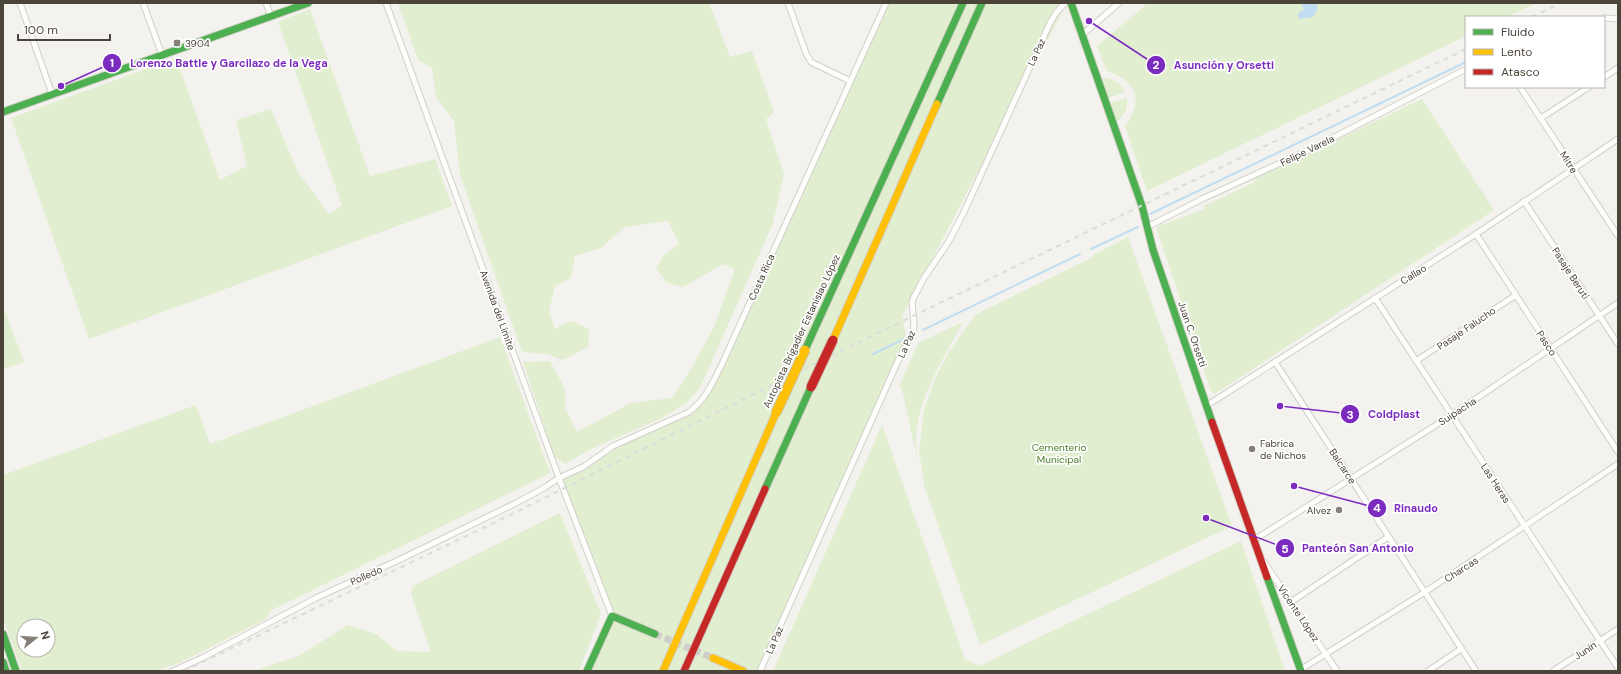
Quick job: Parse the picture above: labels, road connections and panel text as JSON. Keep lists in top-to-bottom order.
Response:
{
  "streets": {
    "main road": ["Autopista Brigadier Estanislao López", "Juan C. Orsetti"],
    "street": [
      "La Paz",
      "Felipe Varela",
      "Mitre",
      "Pasaje Beruti",
      "Callao",
      "Costa Rica",
      "Avenida del Límite",
      "Pasaje Falucho",
      "Pasco",
      "Suipacha",
      "Balcarce",
      "Las Heras",
      "Charcas",
      "Polledo",
      "Vicente López",
      "Junín"
    ]
  },
  "crossings": [
    ["Felipe Varela", "Juan C. Orsetti"],
    ["Mitre", "Callao"],
    ["Pasaje Beruti", "Callao"],
    ["Pasaje Beruti", "Suipacha"],
    ["Callao", "Juan C. Orsetti"],
    ["Callao", "Pasco"],
    ["Callao", "Balcarce"],
    ["Callao", "Las Heras"],
    ["Costa Rica", "Avenida del Límite"],
    ["Costa Rica", "Polledo"],
    ["Avenida del Límite", "Polledo"],
    ["Pasaje Falucho", "Pasco"],
    ["Pasaje Falucho", "Las Heras"],
    ["Juan C. Orsetti", "Suipacha"],
    ["Juan C. Orsetti", "Charcas"],
    ["Juan C. Orsetti", "Vicente López"],
    ["Pasco", "Suipacha"],
    ["Suipacha", "Balcarce"],
    ["Suipacha", "Las Heras"],
    ["Balcarce", "Charcas"],
    ["Las Heras", "Charcas"],
    ["Las Heras", "Junín"],
    ["Charcas", "Vicente López"]
  ],
  "parks": ["Cementerio Municipal"],
  "places": {
    "other": [
      "Asunción y Orsetti",
      "Lorenzo Battle y Garcilazo de la Vega",
      "Coldplast",
      "Fabrica de Nichos",
      "Rinaudo",
      "Alvez",
      "Panteón San Antonio"
    ],
    "transit": ["3904"]
  },
  "legend": ["Fluido", "Lento", "Atasco"],
  "scale_bar": "100 m",
  "north": "right"
}
